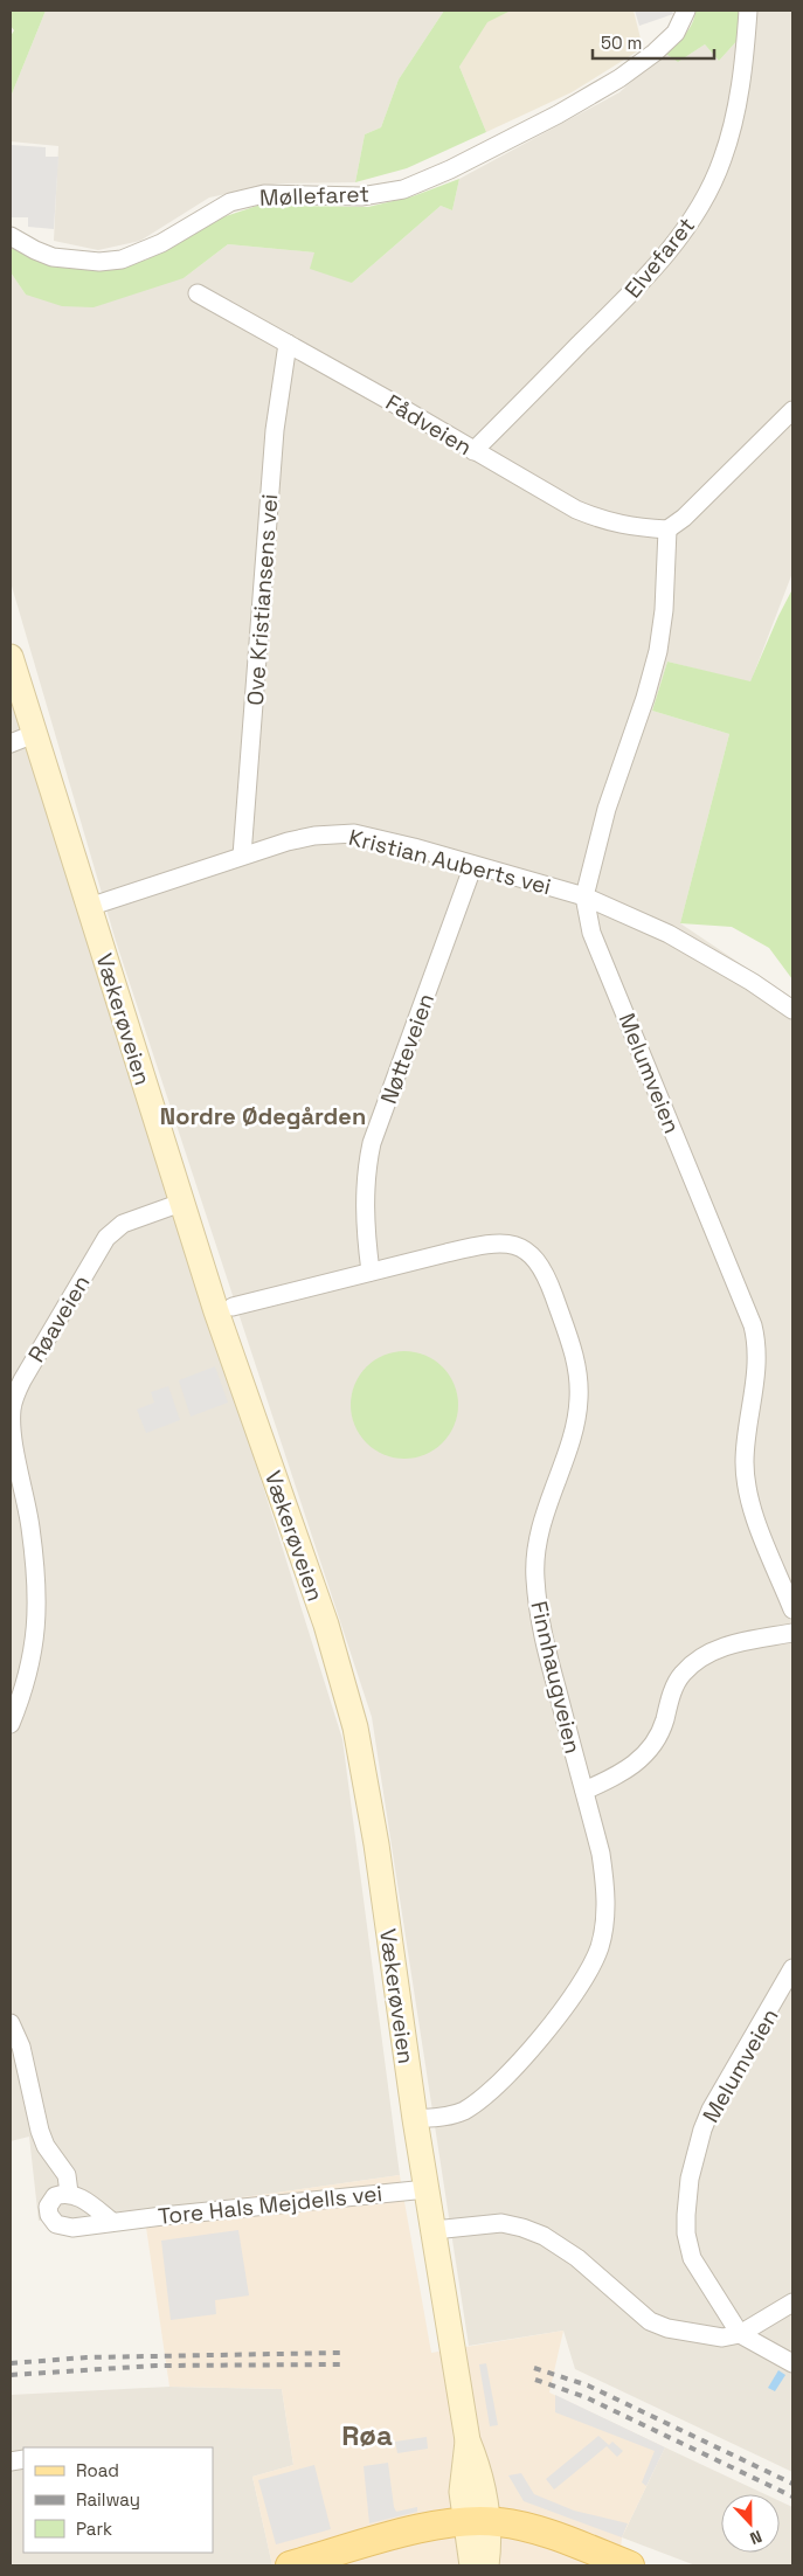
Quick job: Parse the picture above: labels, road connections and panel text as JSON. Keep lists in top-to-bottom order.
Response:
{
  "streets": {
    "main road": ["Vækerøveien"],
    "street": [
      "Møllefaret",
      "Elvefaret",
      "Fådveien",
      "Ove Kristiansens vei",
      "Kristian Auberts vei",
      "Nøtteveien",
      "Melumveien",
      "Røaveien",
      "Finnhaugveien",
      "Tore Hals Mejdells vei"
    ]
  },
  "crossings": [
    ["Elvefaret", "Fådveien"],
    ["Fådveien", "Ove Kristiansens vei"],
    ["Fådveien", "Melumveien"],
    ["Ove Kristiansens vei", "Kristian Auberts vei"],
    ["Kristian Auberts vei", "Vækerøveien"],
    ["Kristian Auberts vei", "Nøtteveien"],
    ["Kristian Auberts vei", "Melumveien"],
    ["Vækerøveien", "Røaveien"],
    ["Vækerøveien", "Finnhaugveien"],
    ["Vækerøveien", "Tore Hals Mejdells vei"],
    ["Nøtteveien", "Finnhaugveien"]
  ],
  "districts": ["Nordre Ødegården", "Røa"],
  "legend": ["Road", "Railway", "Park"],
  "scale_bar": "50 m",
  "north": "bottom"
}
